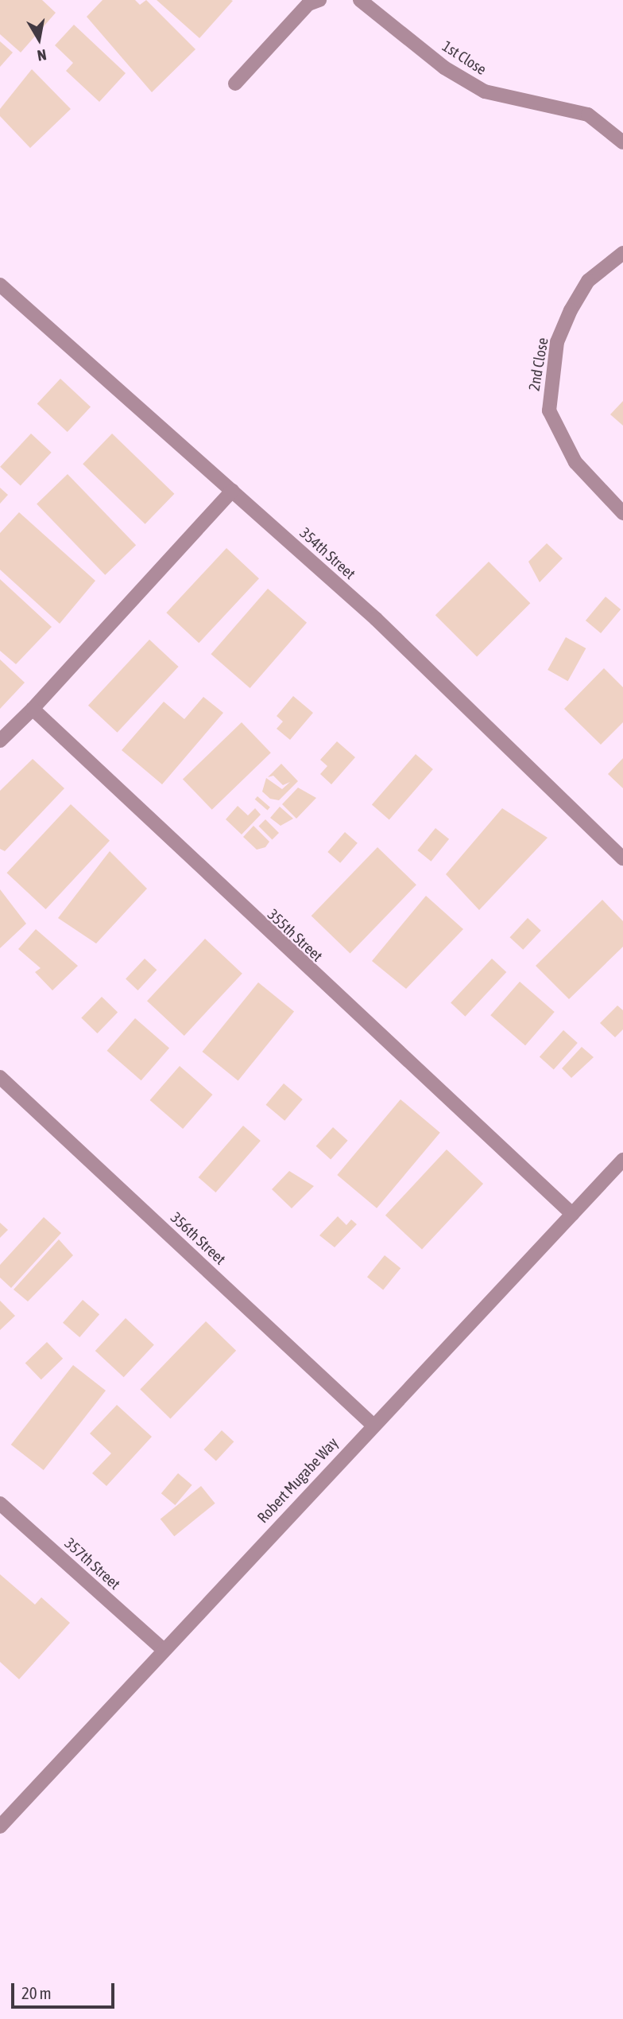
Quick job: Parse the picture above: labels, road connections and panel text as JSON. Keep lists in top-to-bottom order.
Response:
{
  "streets": {
    "street": [
      "1st Close",
      "2nd Close",
      "354th Street",
      "355th Street",
      "356th Street",
      "Robert Mugabe Way",
      "357th Street"
    ]
  },
  "crossings": [
    ["355th Street", "Robert Mugabe Way"],
    ["356th Street", "Robert Mugabe Way"],
    ["Robert Mugabe Way", "357th Street"]
  ],
  "scale_bar": "20 m",
  "north": "bottom"
}
